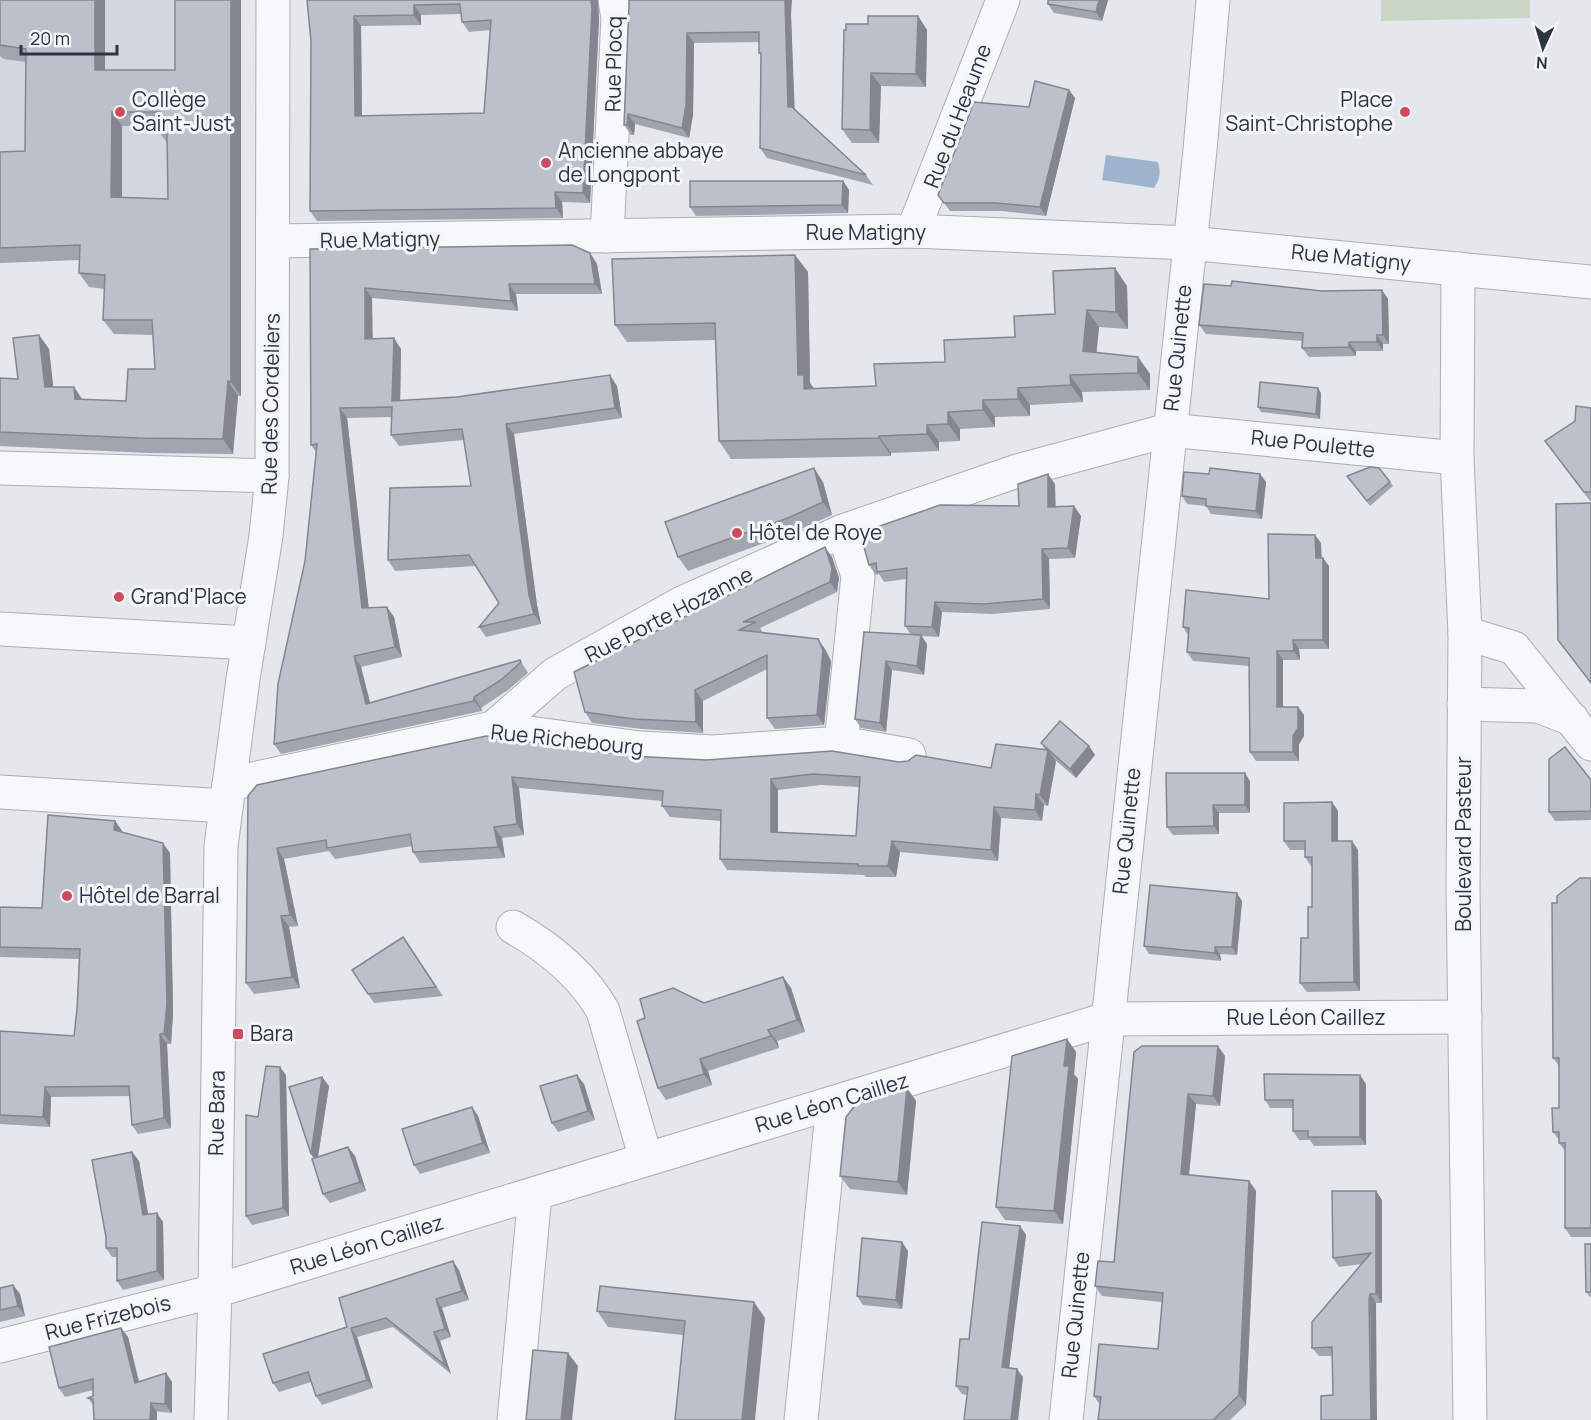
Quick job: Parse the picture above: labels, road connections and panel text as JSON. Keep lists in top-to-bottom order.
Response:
{
  "streets": {
    "street": [
      "Rue Plocq",
      "Rue du Heaume",
      "Rue Matigny",
      "Rue Quinette",
      "Rue des Cordeliers",
      "Rue Poulette",
      "Rue Porte Hozanne",
      "Rue Richebourg",
      "Boulevard Pasteur",
      "Rue Léon Caillez",
      "Rue Bara",
      "Rue Frizebois"
    ]
  },
  "crossings": [
    ["Rue Plocq", "Rue Matigny"],
    ["Rue du Heaume", "Rue Matigny"],
    ["Rue Matigny", "Rue Quinette"],
    ["Rue Matigny", "Rue des Cordeliers"],
    ["Rue Matigny", "Boulevard Pasteur"],
    ["Rue Quinette", "Rue Poulette"],
    ["Rue Quinette", "Rue Porte Hozanne"],
    ["Rue Quinette", "Rue Léon Caillez"],
    ["Rue des Cordeliers", "Rue Richebourg"],
    ["Rue des Cordeliers", "Rue Bara"],
    ["Rue Poulette", "Rue Porte Hozanne"],
    ["Rue Poulette", "Boulevard Pasteur"],
    ["Rue Porte Hozanne", "Rue Richebourg"],
    ["Rue Richebourg", "Rue Bara"],
    ["Boulevard Pasteur", "Rue Léon Caillez"],
    ["Rue Léon Caillez", "Rue Bara"],
    ["Rue Léon Caillez", "Rue Frizebois"],
    ["Rue Bara", "Rue Frizebois"]
  ],
  "places": {
    "other": [
      "Collège Saint-Just",
      "Place Saint-Christophe",
      "Ancienne abbaye de Longpont",
      "Hôtel de Roye",
      "Grand'Place",
      "Hôtel de Barral"
    ],
    "transit": ["Bara"]
  },
  "scale_bar": "20 m",
  "north": "bottom"
}
